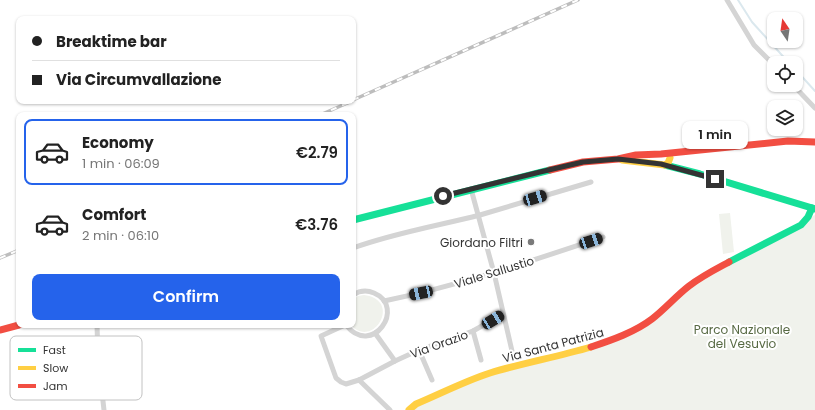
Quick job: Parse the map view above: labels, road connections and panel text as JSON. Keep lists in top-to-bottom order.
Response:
{
  "streets": {
    "street": ["Viale Sallustio", "Via Orazio", "Via Santa Patrizia"]
  },
  "parks": ["Parco Nazionale del Vesuvio"],
  "places": ["Giordano Filtri"],
  "legend": ["Fast", "Slow", "Jam"],
  "north": "top",
  "page": {
    "banner": ["Breaktime bar", "Via Circumvallazione"],
    "list": [
      {
        "name": "Economy",
        "note": "1 min · 06:09",
        "value": "€2.79"
      },
      {
        "name": "Comfort",
        "note": "2 min · 06:10",
        "value": "€3.76"
      }
    ],
    "bubble": "1 min",
    "buttons": "Confirm"
  }
}
